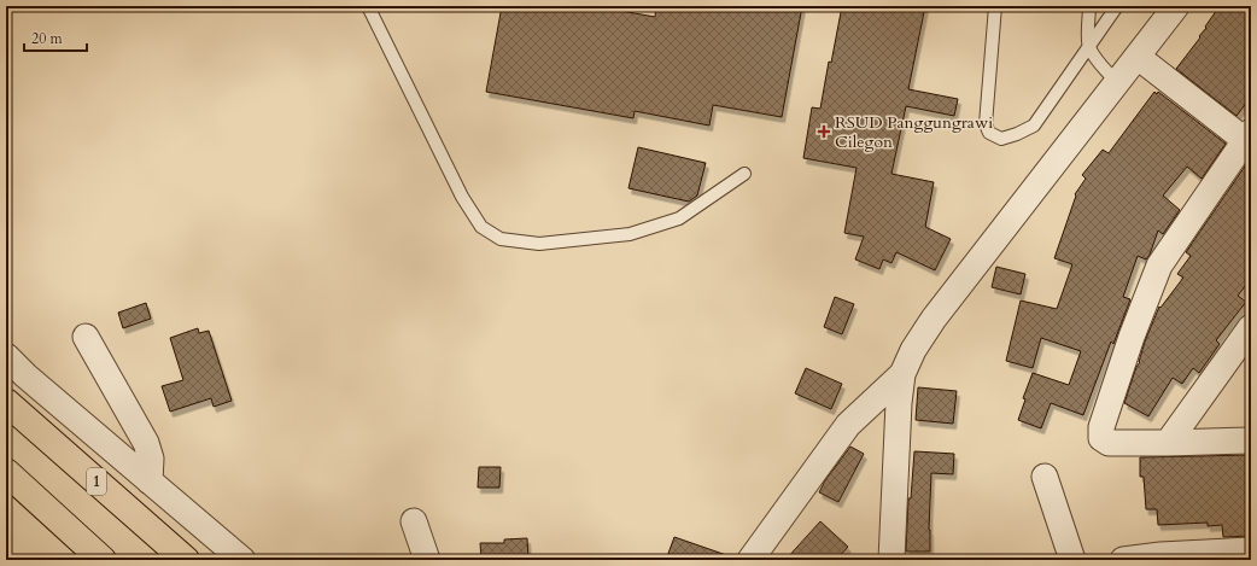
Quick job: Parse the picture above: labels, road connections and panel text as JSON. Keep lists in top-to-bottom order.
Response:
{
  "streets": {
    "highway": ["1"]
  },
  "places": {
    "health": ["RSUD Panggungrawi Cilegon"]
  },
  "scale_bar": "20 m"
}
